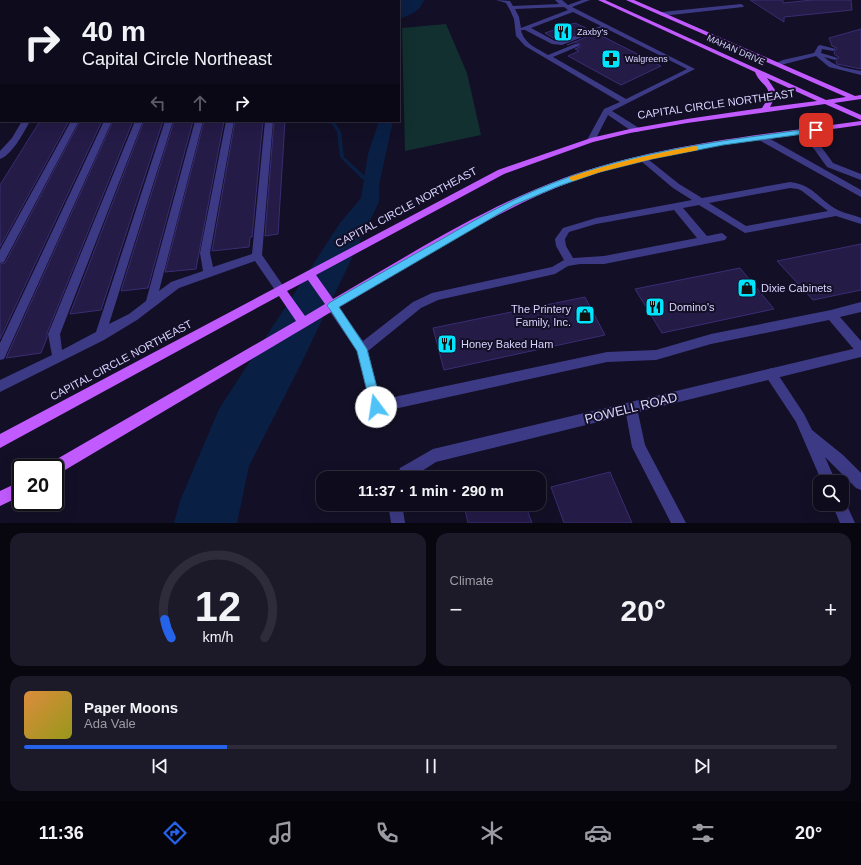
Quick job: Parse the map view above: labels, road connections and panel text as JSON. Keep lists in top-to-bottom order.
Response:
{
  "streets": {
    "main road": ["MAHAN DRIVE", "CAPITAL CIRCLE NORTHEAST"],
    "street": ["POWELL ROAD"]
  },
  "crossings": [
    ["MAHAN DRIVE", "CAPITAL CIRCLE NORTHEAST"]
  ],
  "places": {
    "restaurant": ["Zaxby's", "Domino's", "Honey Baked Ham"],
    "pharmacy": ["Walgreens"],
    "shop": ["Dixie Cabinets", "The Printery Family, Inc."]
  },
  "page": {
    "turn": ["40 m", "Capital Circle Northeast"],
    "limit": "20",
    "trip": "11:37 · 1 min · 290 m",
    "tile": "Climate",
    "heat": ["−", "20°", "+"],
    "song": ["Paper Moons", "Ada Vale"],
    "tabs": ["11:36", "20°"],
    "gauge": ["12", "km/h"]
  }
}
